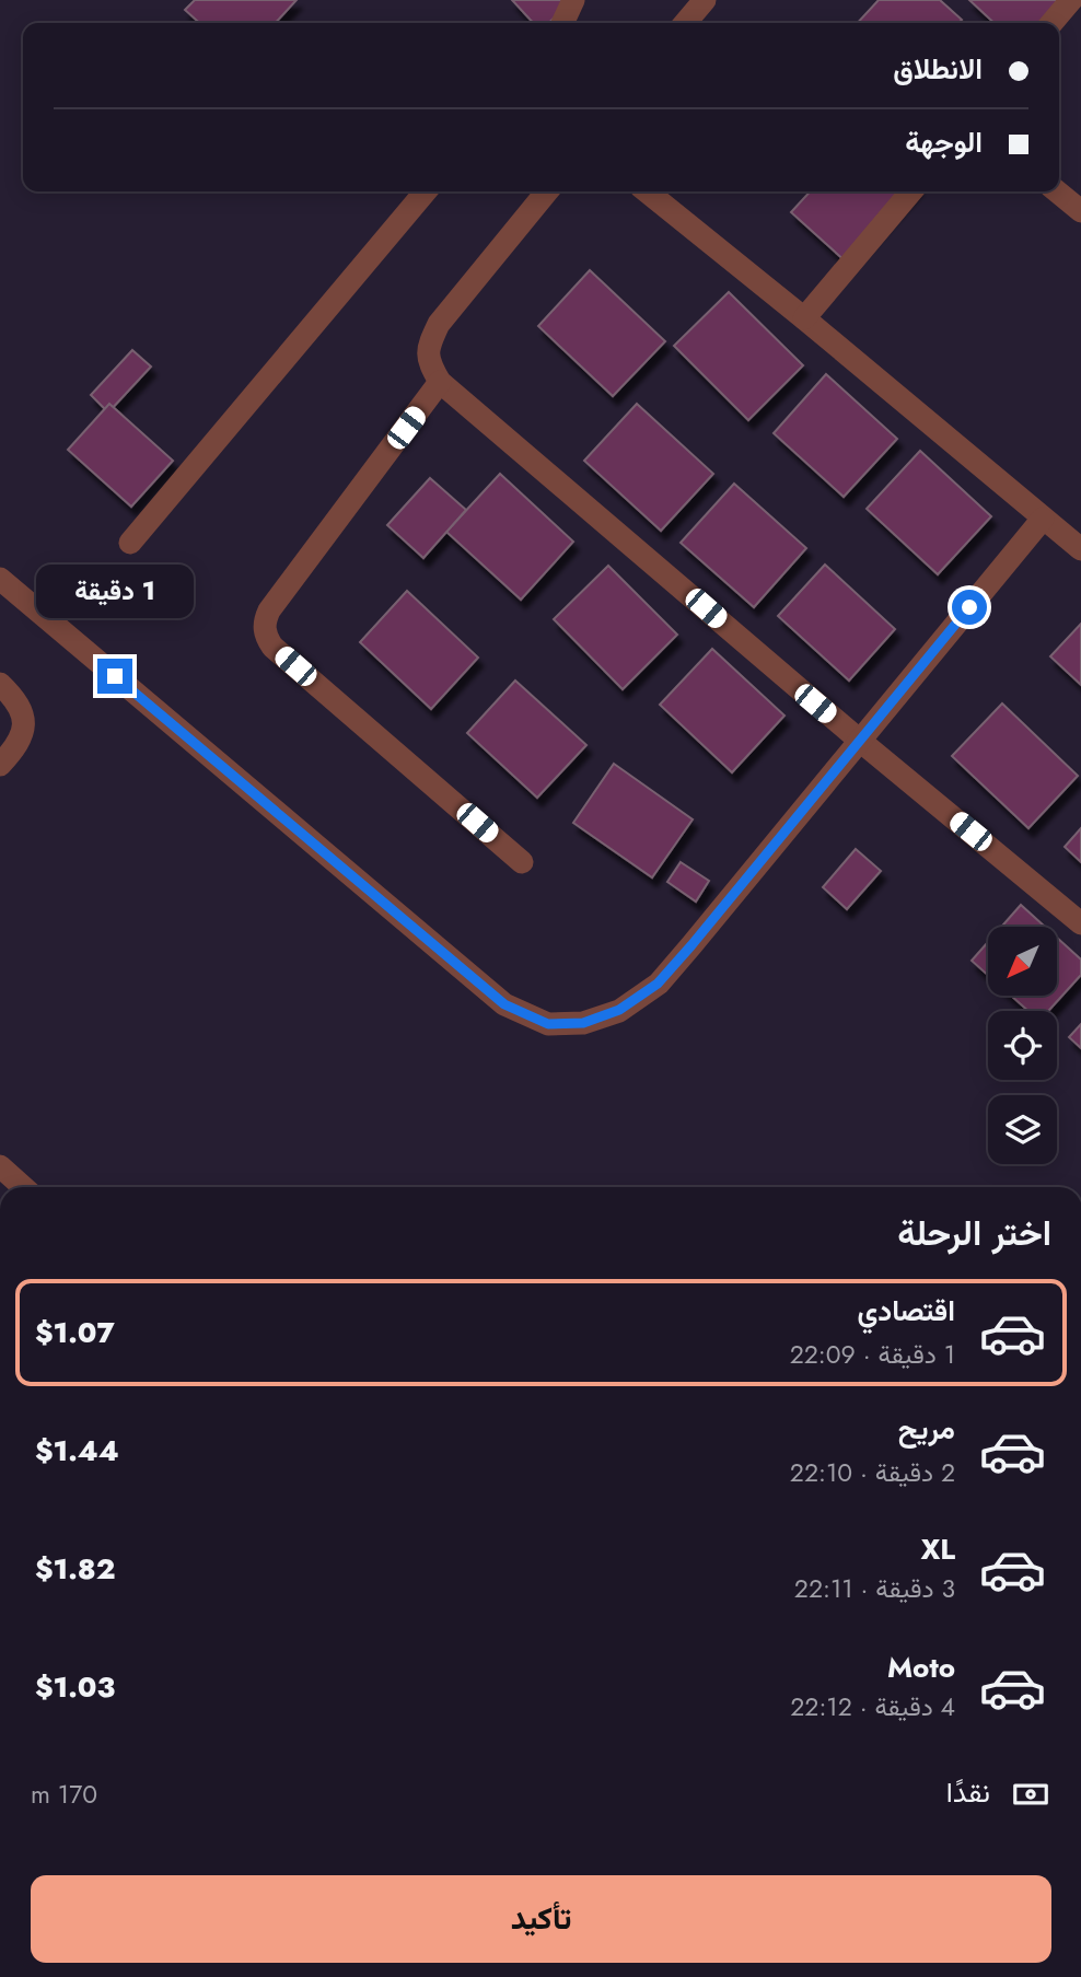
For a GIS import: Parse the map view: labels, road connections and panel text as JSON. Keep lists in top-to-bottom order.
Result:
{
  "north": "bottom left",
  "page": {
    "banner": ["الانطلاق", "الوجهة"],
    "bubble": "1 دقيقة",
    "heading": "اختر الرحلة",
    "list": [
      {
        "name": "اقتصادي",
        "note": "1 دقيقة · 22:09",
        "value": "$1.07"
      },
      {
        "name": "مريح",
        "note": "2 دقيقة · 22:10",
        "value": "$1.44"
      },
      {
        "name": "XL",
        "note": "3 دقيقة · 22:11",
        "value": "$1.82"
      },
      {
        "name": "Moto",
        "note": "4 دقيقة · 22:12",
        "value": "$1.03"
      }
    ],
    "pay": ["نقدًا", "170 m"],
    "buttons": "تأكيد"
  }
}
